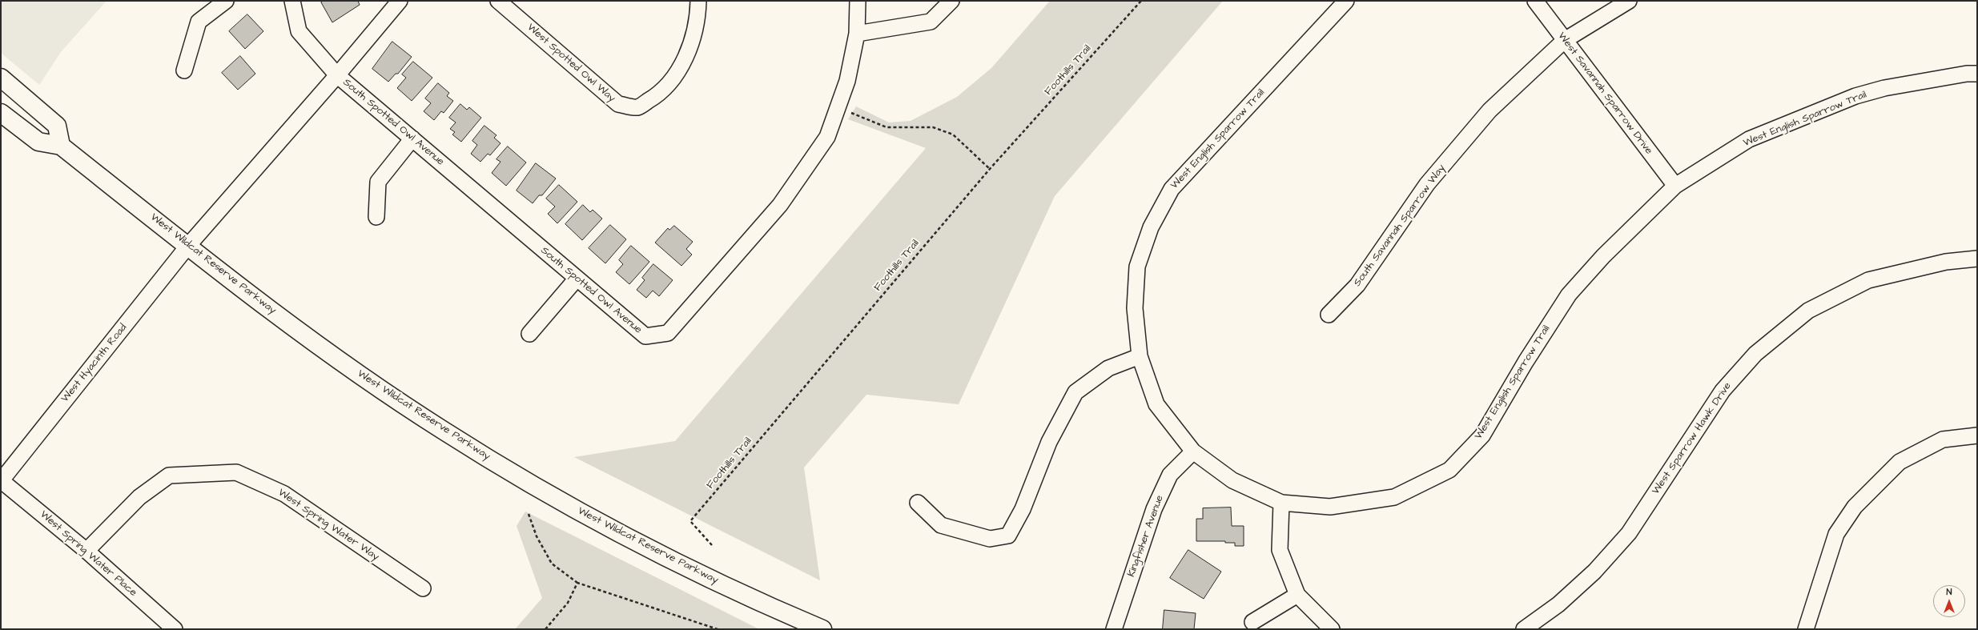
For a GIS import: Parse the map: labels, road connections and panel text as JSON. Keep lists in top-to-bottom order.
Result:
{
  "streets": {
    "main road": ["West Wildcat Reserve Parkway"],
    "street": [
      "West Spotted Owl Way",
      "West Savannah Sparrow Drive",
      "West English Sparrow Trail",
      "South Spotted Owl Avenue",
      "South Savannah Sparrow Way",
      "West Hyacinth Road",
      "West Sparrow Hawk Drive",
      "West Spring Water Way",
      "Kingfisher Avenue",
      "West Spring Water Place"
    ],
    "path": ["Foothills Trail"]
  },
  "crossings": [
    ["West Savannah Sparrow Drive", "West English Sparrow Trail"],
    ["West Savannah Sparrow Drive", "South Savannah Sparrow Way"],
    ["West English Sparrow Trail", "Kingfisher Avenue"],
    ["South Spotted Owl Avenue", "West Wildcat Reserve Parkway"],
    ["South Spotted Owl Avenue", "West Hyacinth Road"],
    ["West Wildcat Reserve Parkway", "West Hyacinth Road"],
    ["West Hyacinth Road", "West Spring Water Place"],
    ["West Spring Water Way", "West Spring Water Place"]
  ],
  "north": "top"
}
